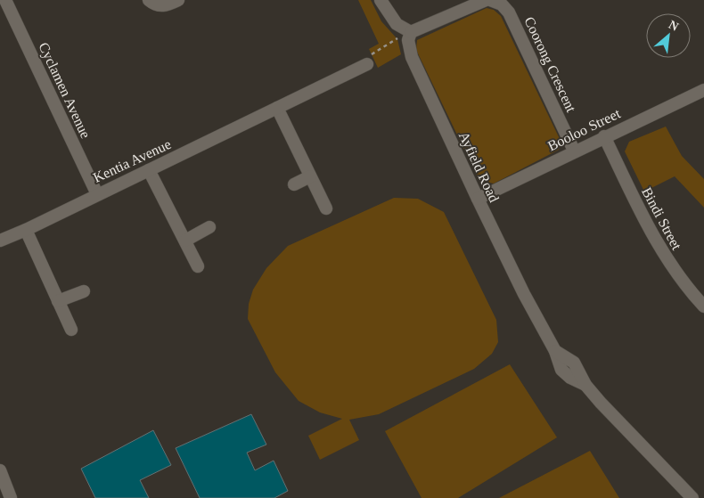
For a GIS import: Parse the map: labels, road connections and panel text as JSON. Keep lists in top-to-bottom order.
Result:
{
  "streets": {
    "street": [
      "Coorong Crescent",
      "Cyclamen Avenue",
      "Booloo Street",
      "Kentia Avenue",
      "Ayfield Road",
      "Bindi Street"
    ]
  },
  "crossings": [
    ["Coorong Crescent", "Booloo Street"],
    ["Cyclamen Avenue", "Kentia Avenue"],
    ["Booloo Street", "Ayfield Road"],
    ["Booloo Street", "Bindi Street"]
  ],
  "north": "top right"
}
